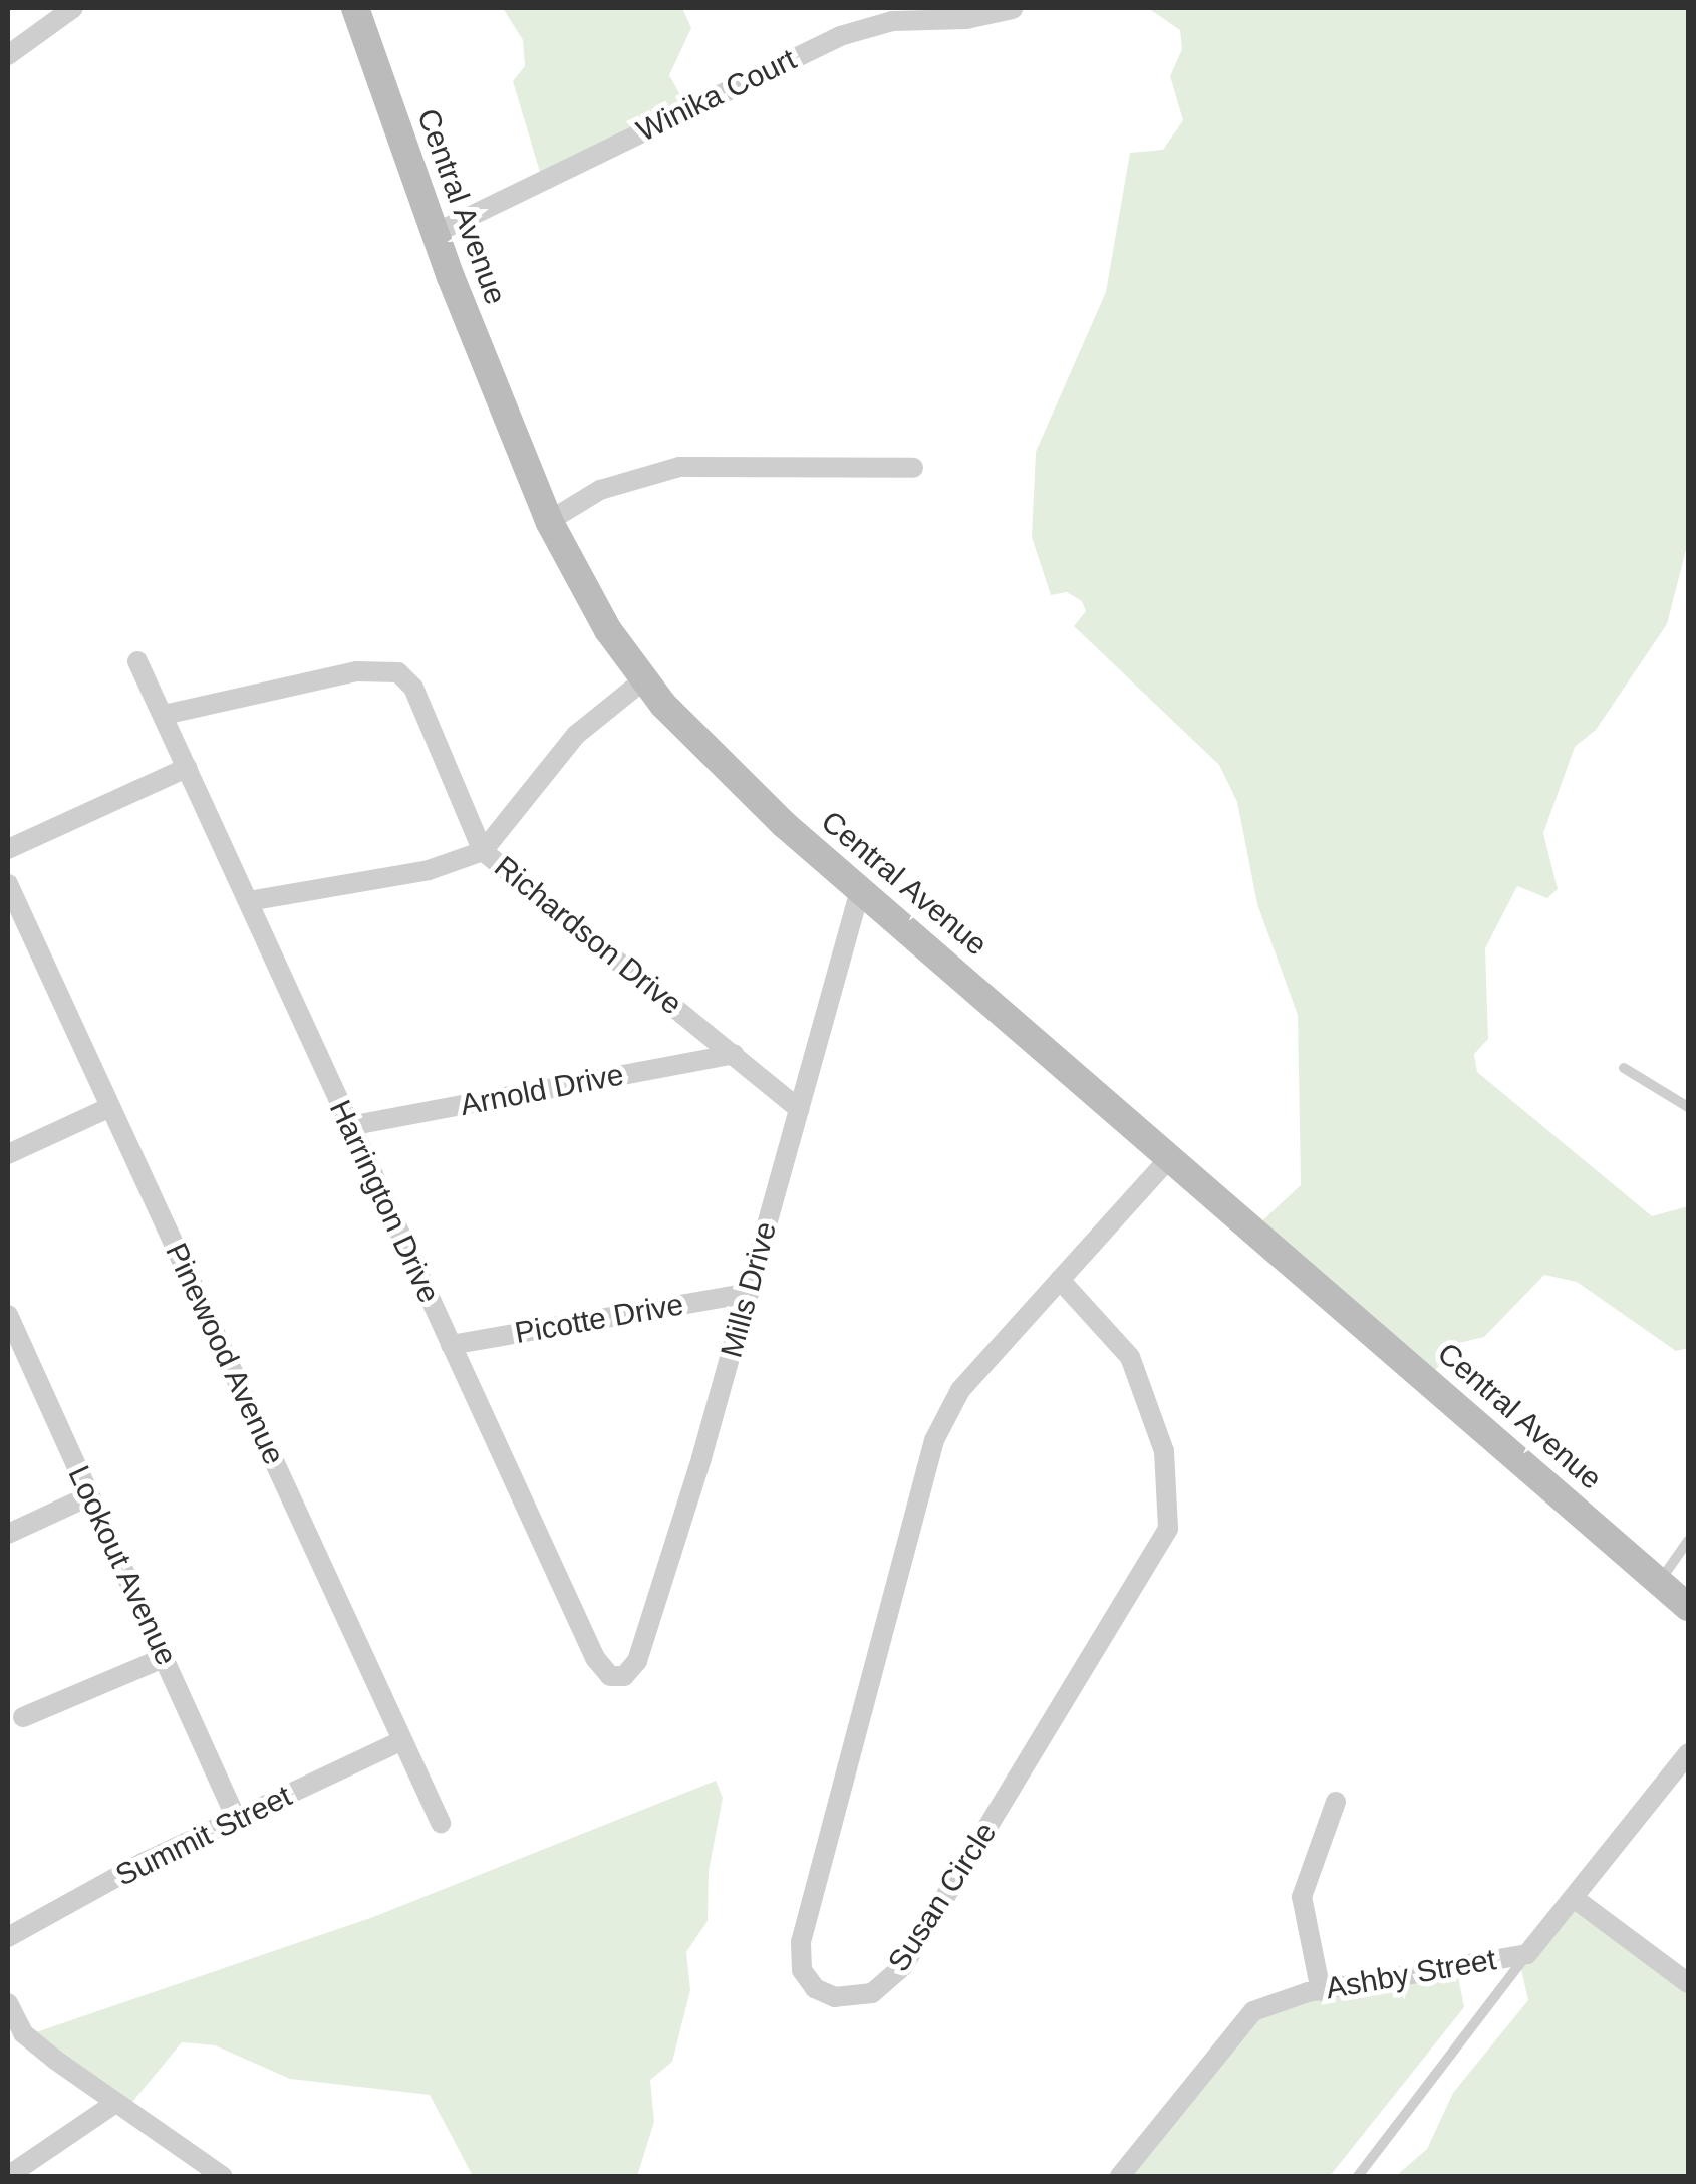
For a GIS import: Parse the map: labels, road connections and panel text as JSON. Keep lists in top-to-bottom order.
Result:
{
  "streets": {
    "main road": ["Central Avenue"],
    "street": [
      "Winika Court",
      "Richardson Drive",
      "Arnold Drive",
      "Harrington Drive",
      "Mills Drive",
      "Picotte Drive",
      "Pinewood Avenue",
      "Lookout Avenue",
      "Summit Street",
      "Susan Circle",
      "Ashby Street"
    ]
  },
  "crossings": [
    ["Winika Court", "Central Avenue"],
    ["Central Avenue", "Mills Drive"],
    ["Central Avenue", "Susan Circle"],
    ["Richardson Drive", "Arnold Drive"],
    ["Richardson Drive", "Harrington Drive"],
    ["Richardson Drive", "Mills Drive"],
    ["Arnold Drive", "Harrington Drive"],
    ["Harrington Drive", "Mills Drive"],
    ["Harrington Drive", "Picotte Drive"],
    ["Mills Drive", "Picotte Drive"],
    ["Pinewood Avenue", "Summit Street"],
    ["Lookout Avenue", "Summit Street"]
  ]
}
